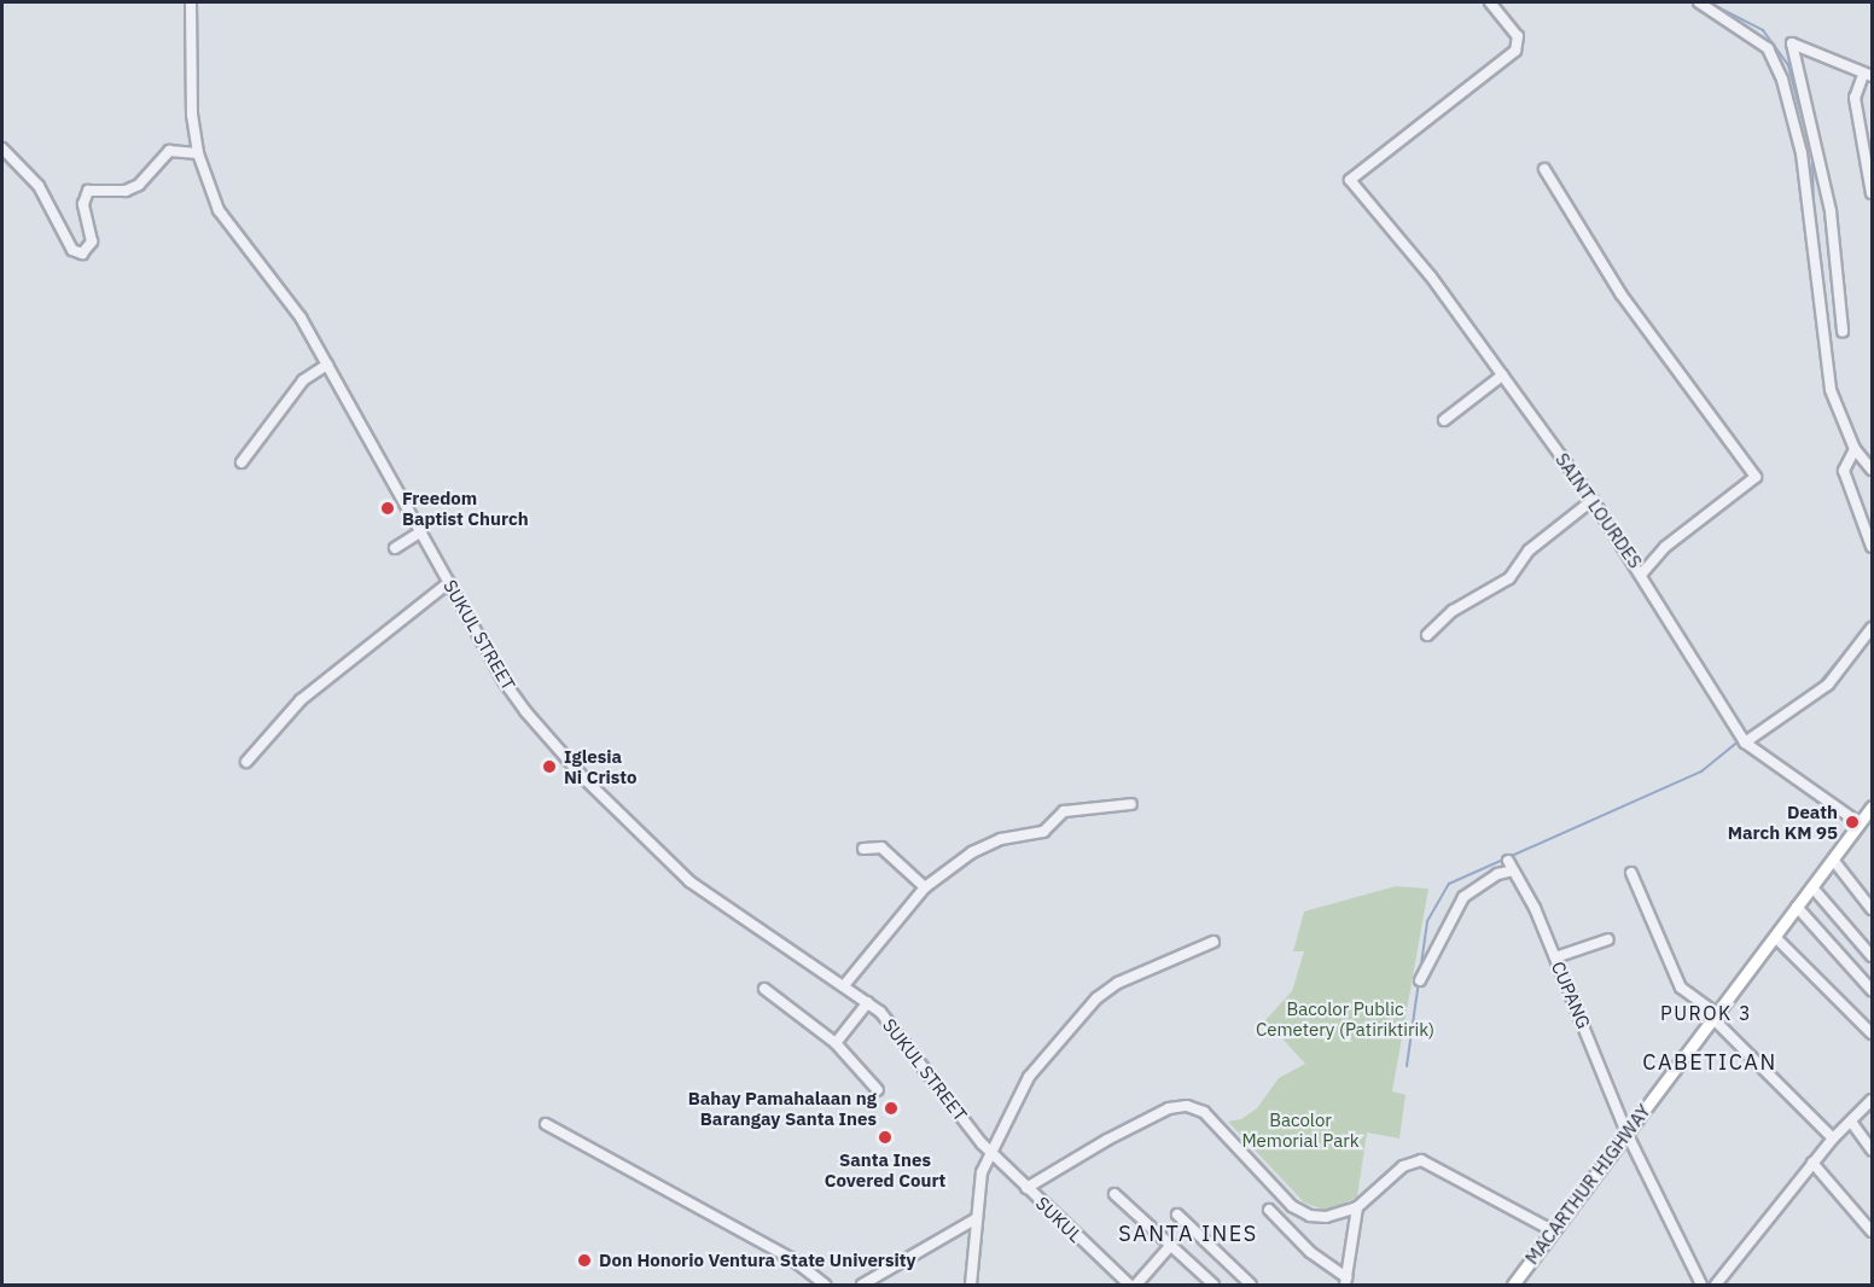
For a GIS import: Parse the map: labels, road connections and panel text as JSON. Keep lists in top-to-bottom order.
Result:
{
  "streets": {
    "main road": ["MACARTHUR HIGHWAY"],
    "street": [
      "SAINT LOURDES",
      "SUKUL STREET",
      "CUPANG",
      "SUKUL"
    ]
  },
  "crossings": [
    ["SAINT LOURDES", "MACARTHUR HIGHWAY"],
    ["SUKUL STREET", "SUKUL"],
    ["CUPANG", "MACARTHUR HIGHWAY"]
  ],
  "districts": ["PUROK 3", "CABETICAN", "SANTA INES"],
  "parks": ["Bacolor Public Cemetery (Patiriktirik)", "Bacolor Memorial Park"],
  "places": [
    "Freedom Baptist Church",
    "Iglesia Ni Cristo",
    "Death March KM 95",
    "Bahay Pamahalaan ng Barangay Santa Ines",
    "Santa Ines Covered Court",
    "Don Honorio Ventura State University"
  ]
}
